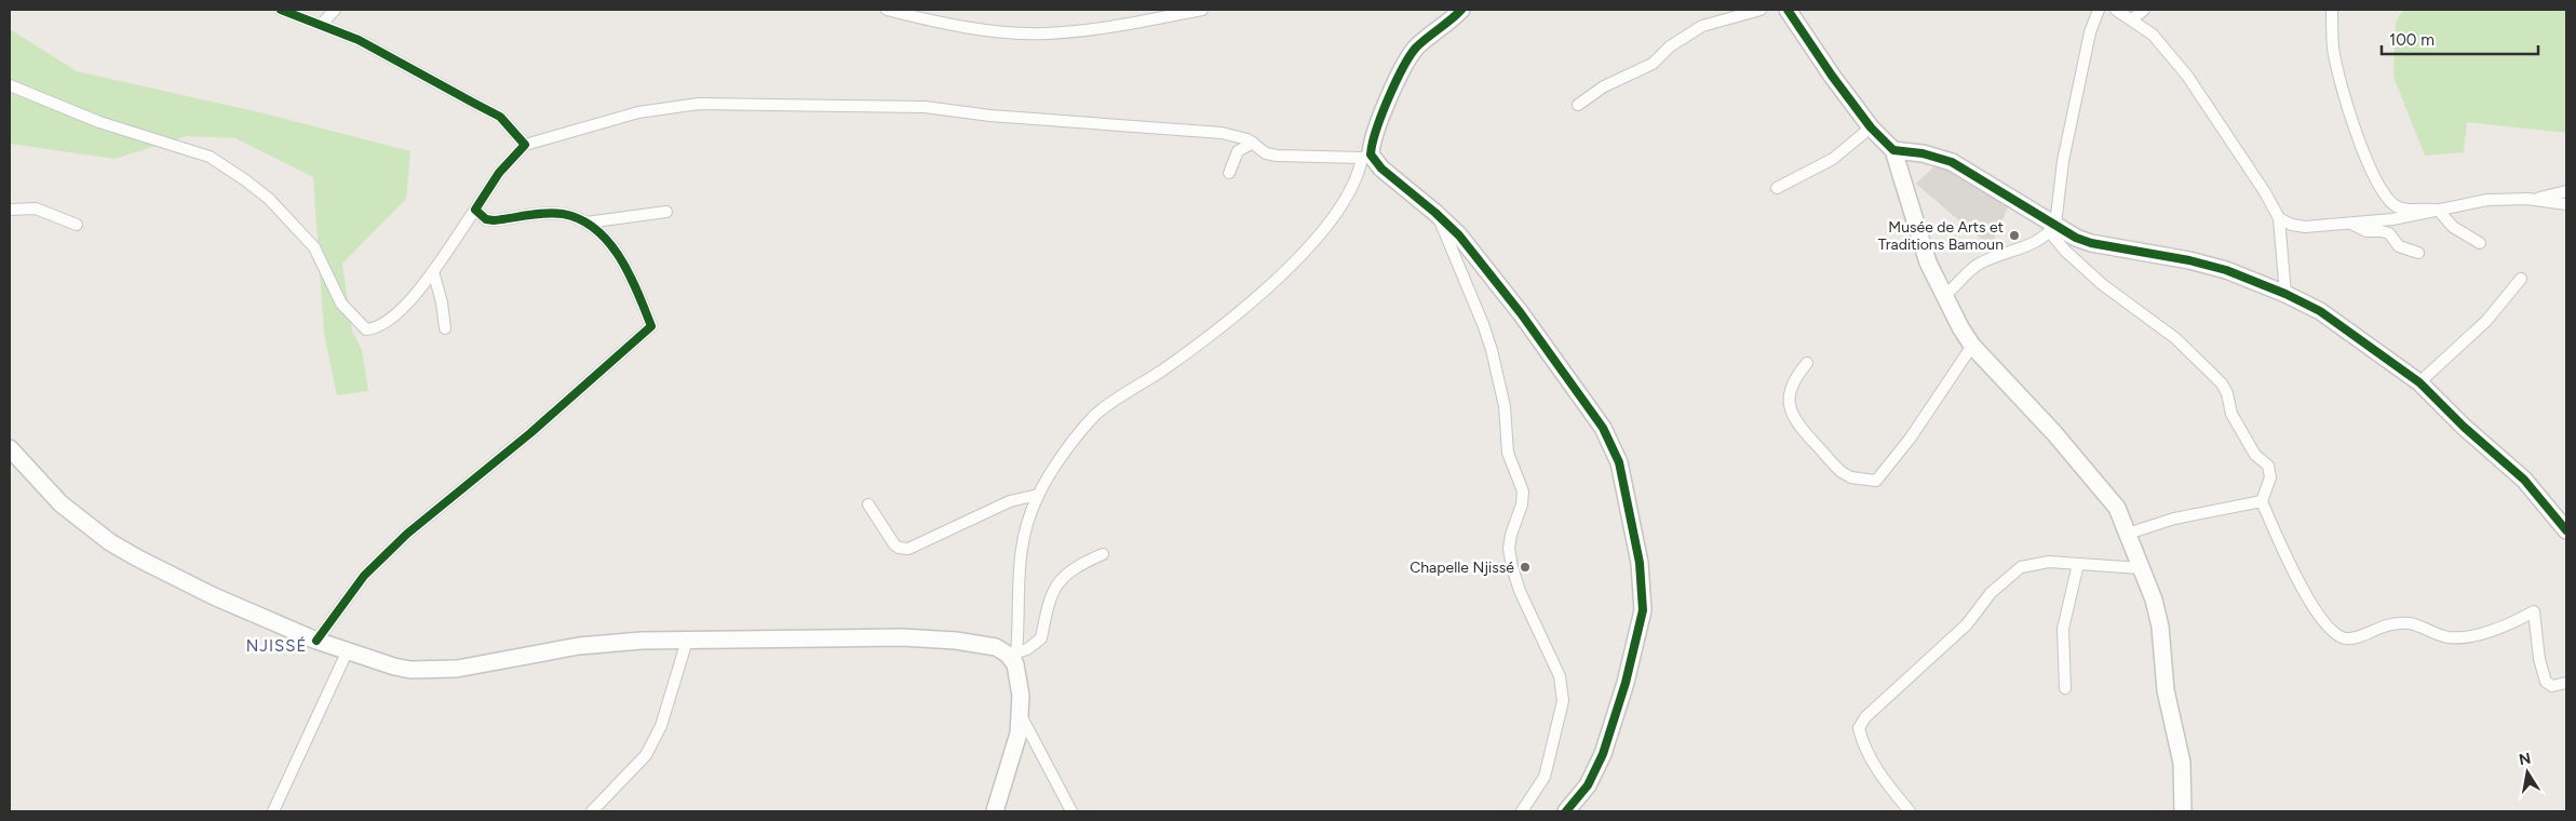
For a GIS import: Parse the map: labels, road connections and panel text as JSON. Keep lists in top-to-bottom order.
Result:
{
  "districts": ["NJISSÉ"],
  "places": ["Musée de Arts et Traditions Bamoun", "Chapelle Njissé"],
  "scale_bar": "100 m",
  "north": "top"
}
